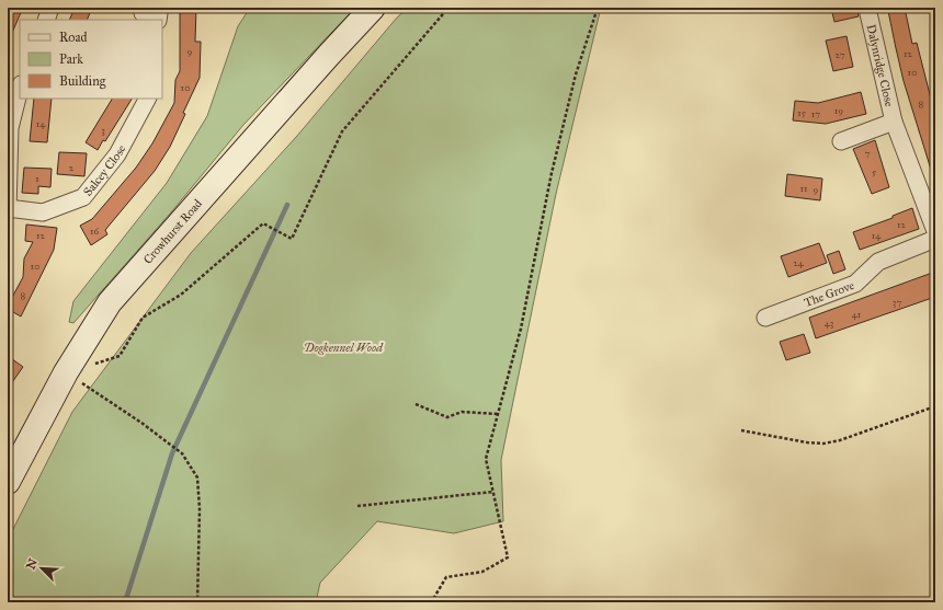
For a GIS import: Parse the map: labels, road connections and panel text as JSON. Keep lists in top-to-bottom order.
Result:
{
  "streets": {
    "main road": ["Crowhurst Road"],
    "street": ["Dalynridge Close", "Salcey Close", "The Grove"]
  },
  "parks": ["Dogkennel Wood"],
  "house_numbers": [
    "9",
    "12",
    "27",
    "10",
    "10",
    "8",
    "19",
    "15",
    "17",
    "14",
    "3",
    "7",
    "2",
    "5",
    "1",
    "11",
    "9",
    "12",
    "16",
    "12",
    "14",
    "24",
    "10",
    "8",
    "37",
    "41",
    "43"
  ],
  "legend": ["Road", "Park", "Building"],
  "north": "top left"
}
